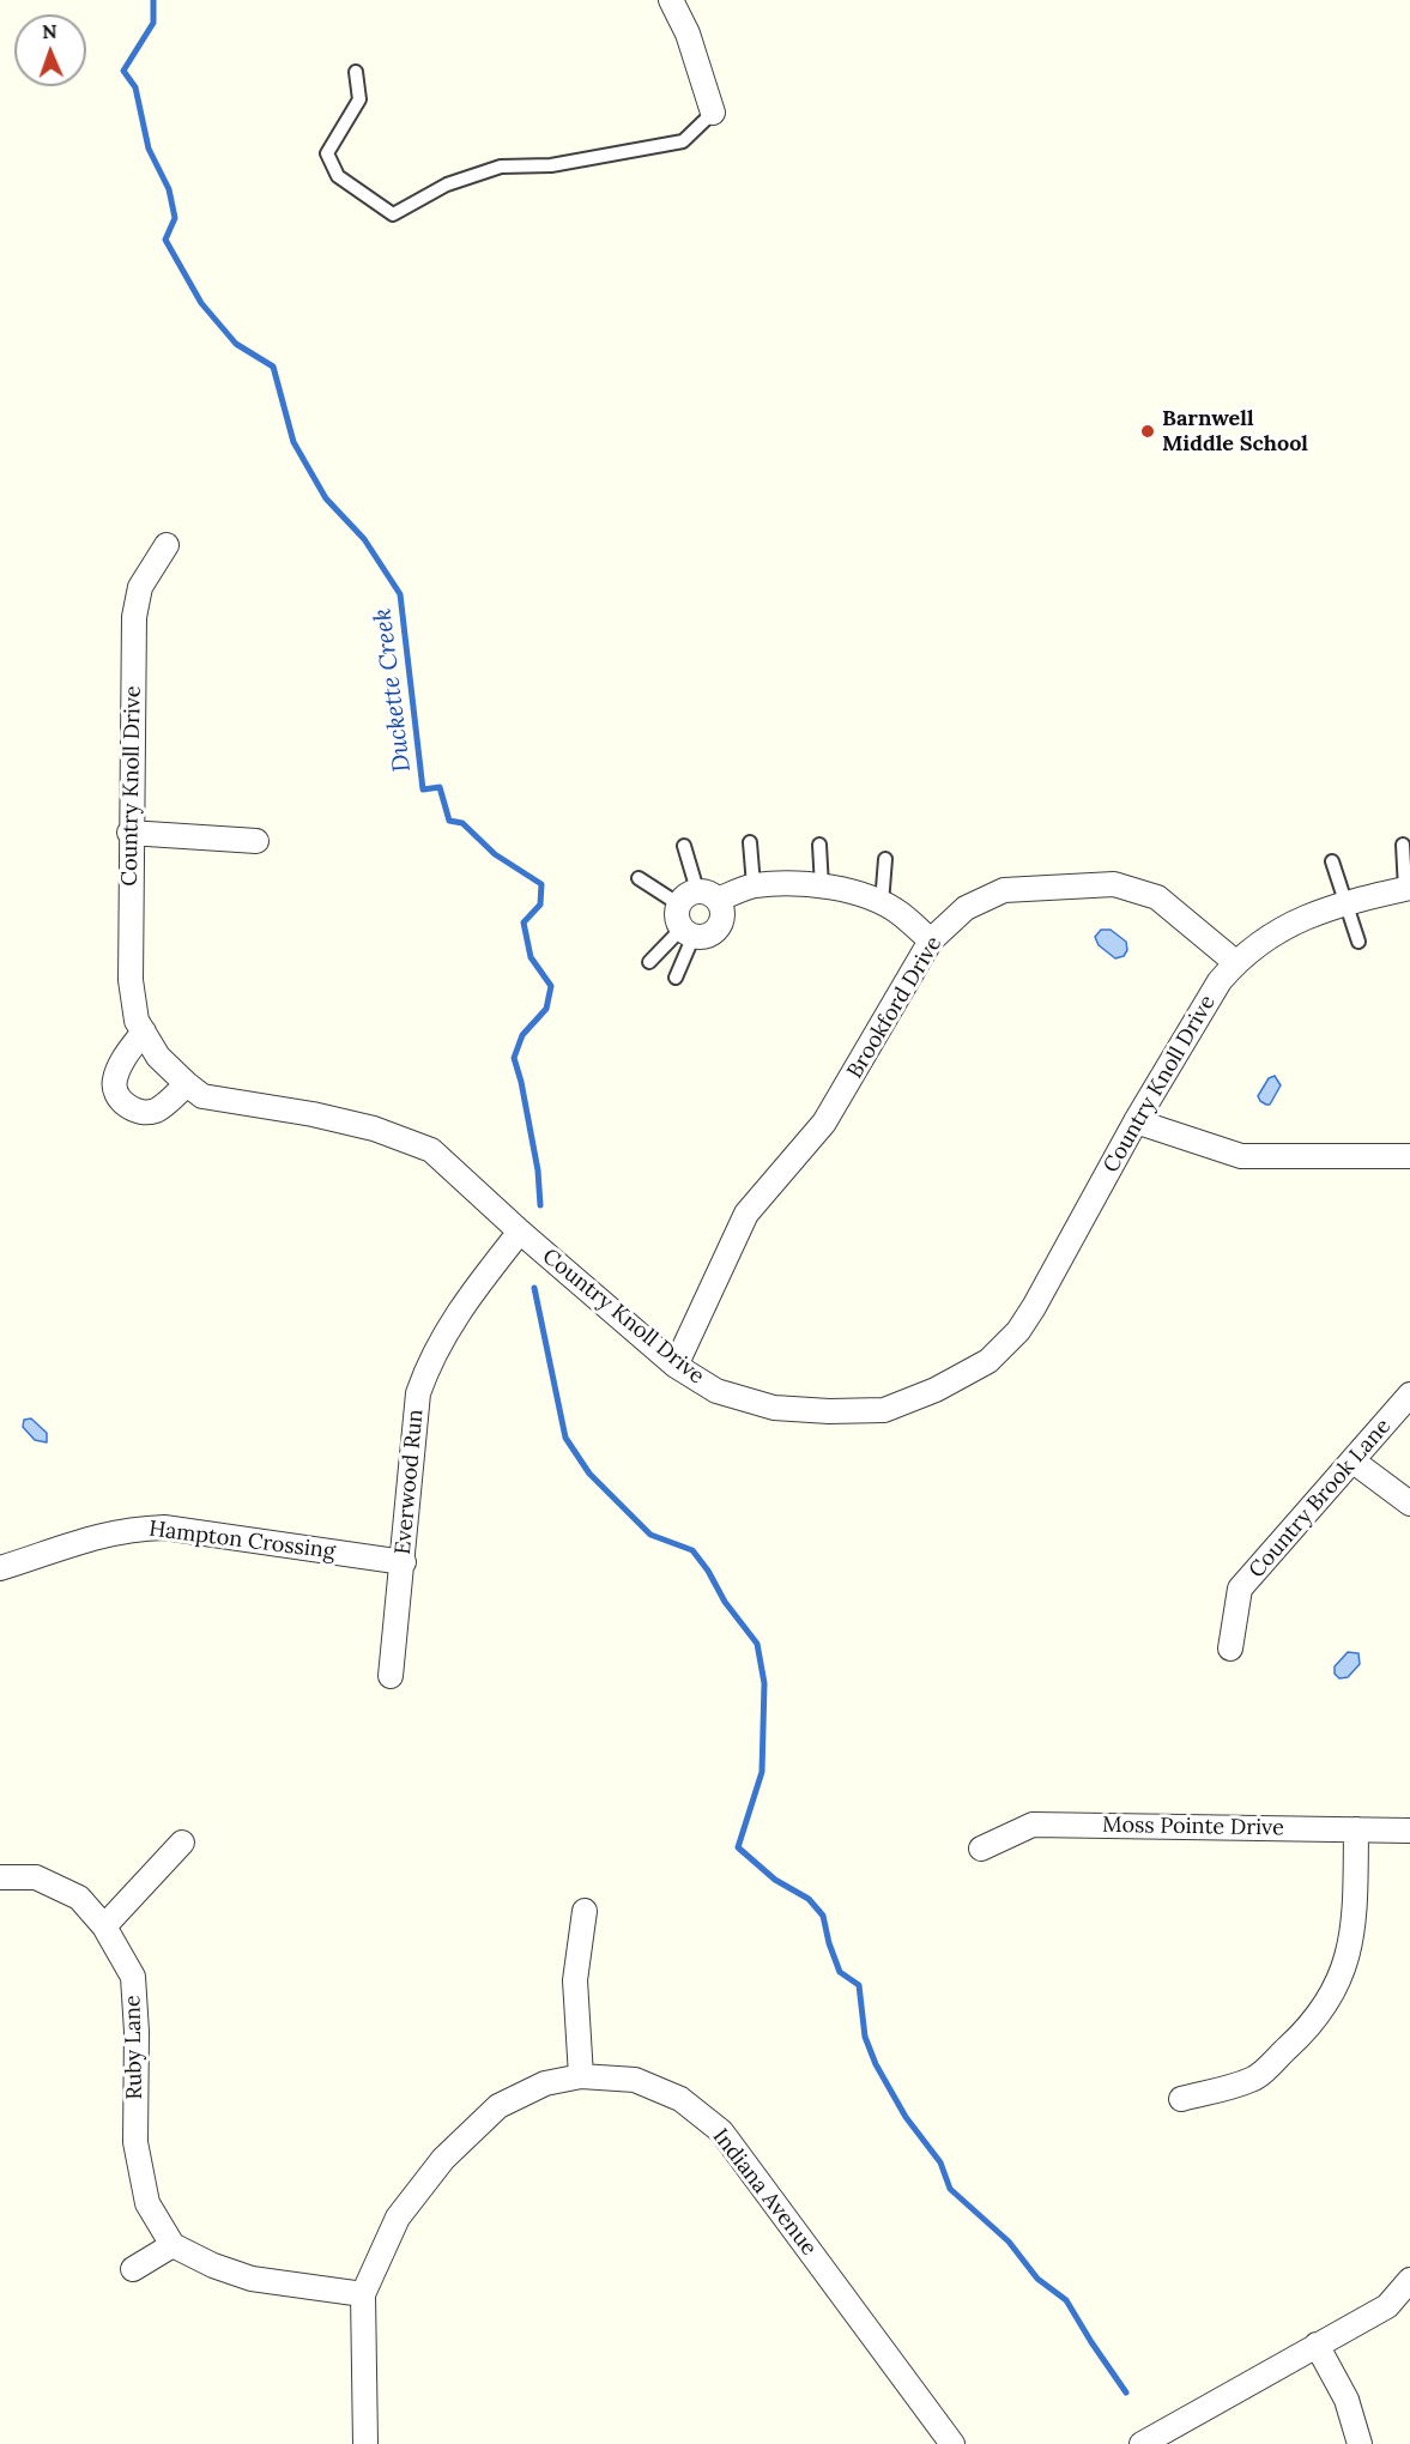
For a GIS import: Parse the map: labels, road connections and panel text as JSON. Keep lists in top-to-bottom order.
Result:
{
  "streets": {
    "street": [
      "Country Knoll Drive",
      "Brookford Drive",
      "Everwood Run",
      "Country Brook Lane",
      "Hampton Crossing",
      "Moss Pointe Drive",
      "Ruby Lane",
      "Indiana Avenue"
    ]
  },
  "crossings": [
    ["Country Knoll Drive", "Brookford Drive"],
    ["Country Knoll Drive", "Everwood Run"],
    ["Everwood Run", "Hampton Crossing"]
  ],
  "water": ["Duckette Creek"],
  "places": ["Barnwell Middle School"],
  "north": "top"
}
